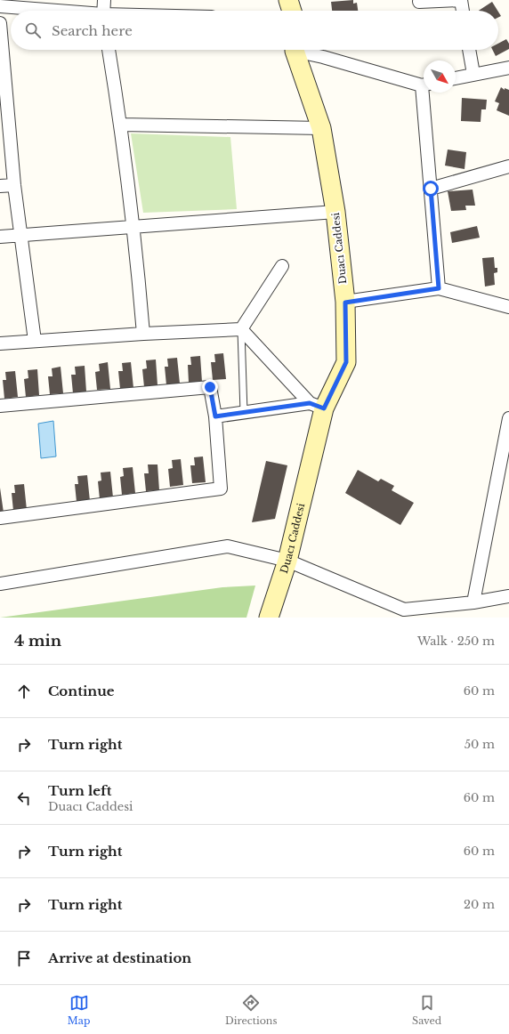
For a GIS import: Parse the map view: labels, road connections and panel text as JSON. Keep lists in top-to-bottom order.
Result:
{
  "streets": {
    "street": ["Duacı Caddesi"]
  },
  "north": "bottom right",
  "page": {
    "search": "Search here",
    "heading": ["4 min", "Walk · 250 m"],
    "list": [
      ["Continue", "60 m"],
      ["Turn right", "50 m"],
      ["Turn left", "Duacı Caddesi", "60 m"],
      ["Turn right", "60 m"],
      ["Turn right", "20 m"],
      "Arrive at destination"
    ],
    "nav": ["Map", "Directions", "Saved"]
  }
}
